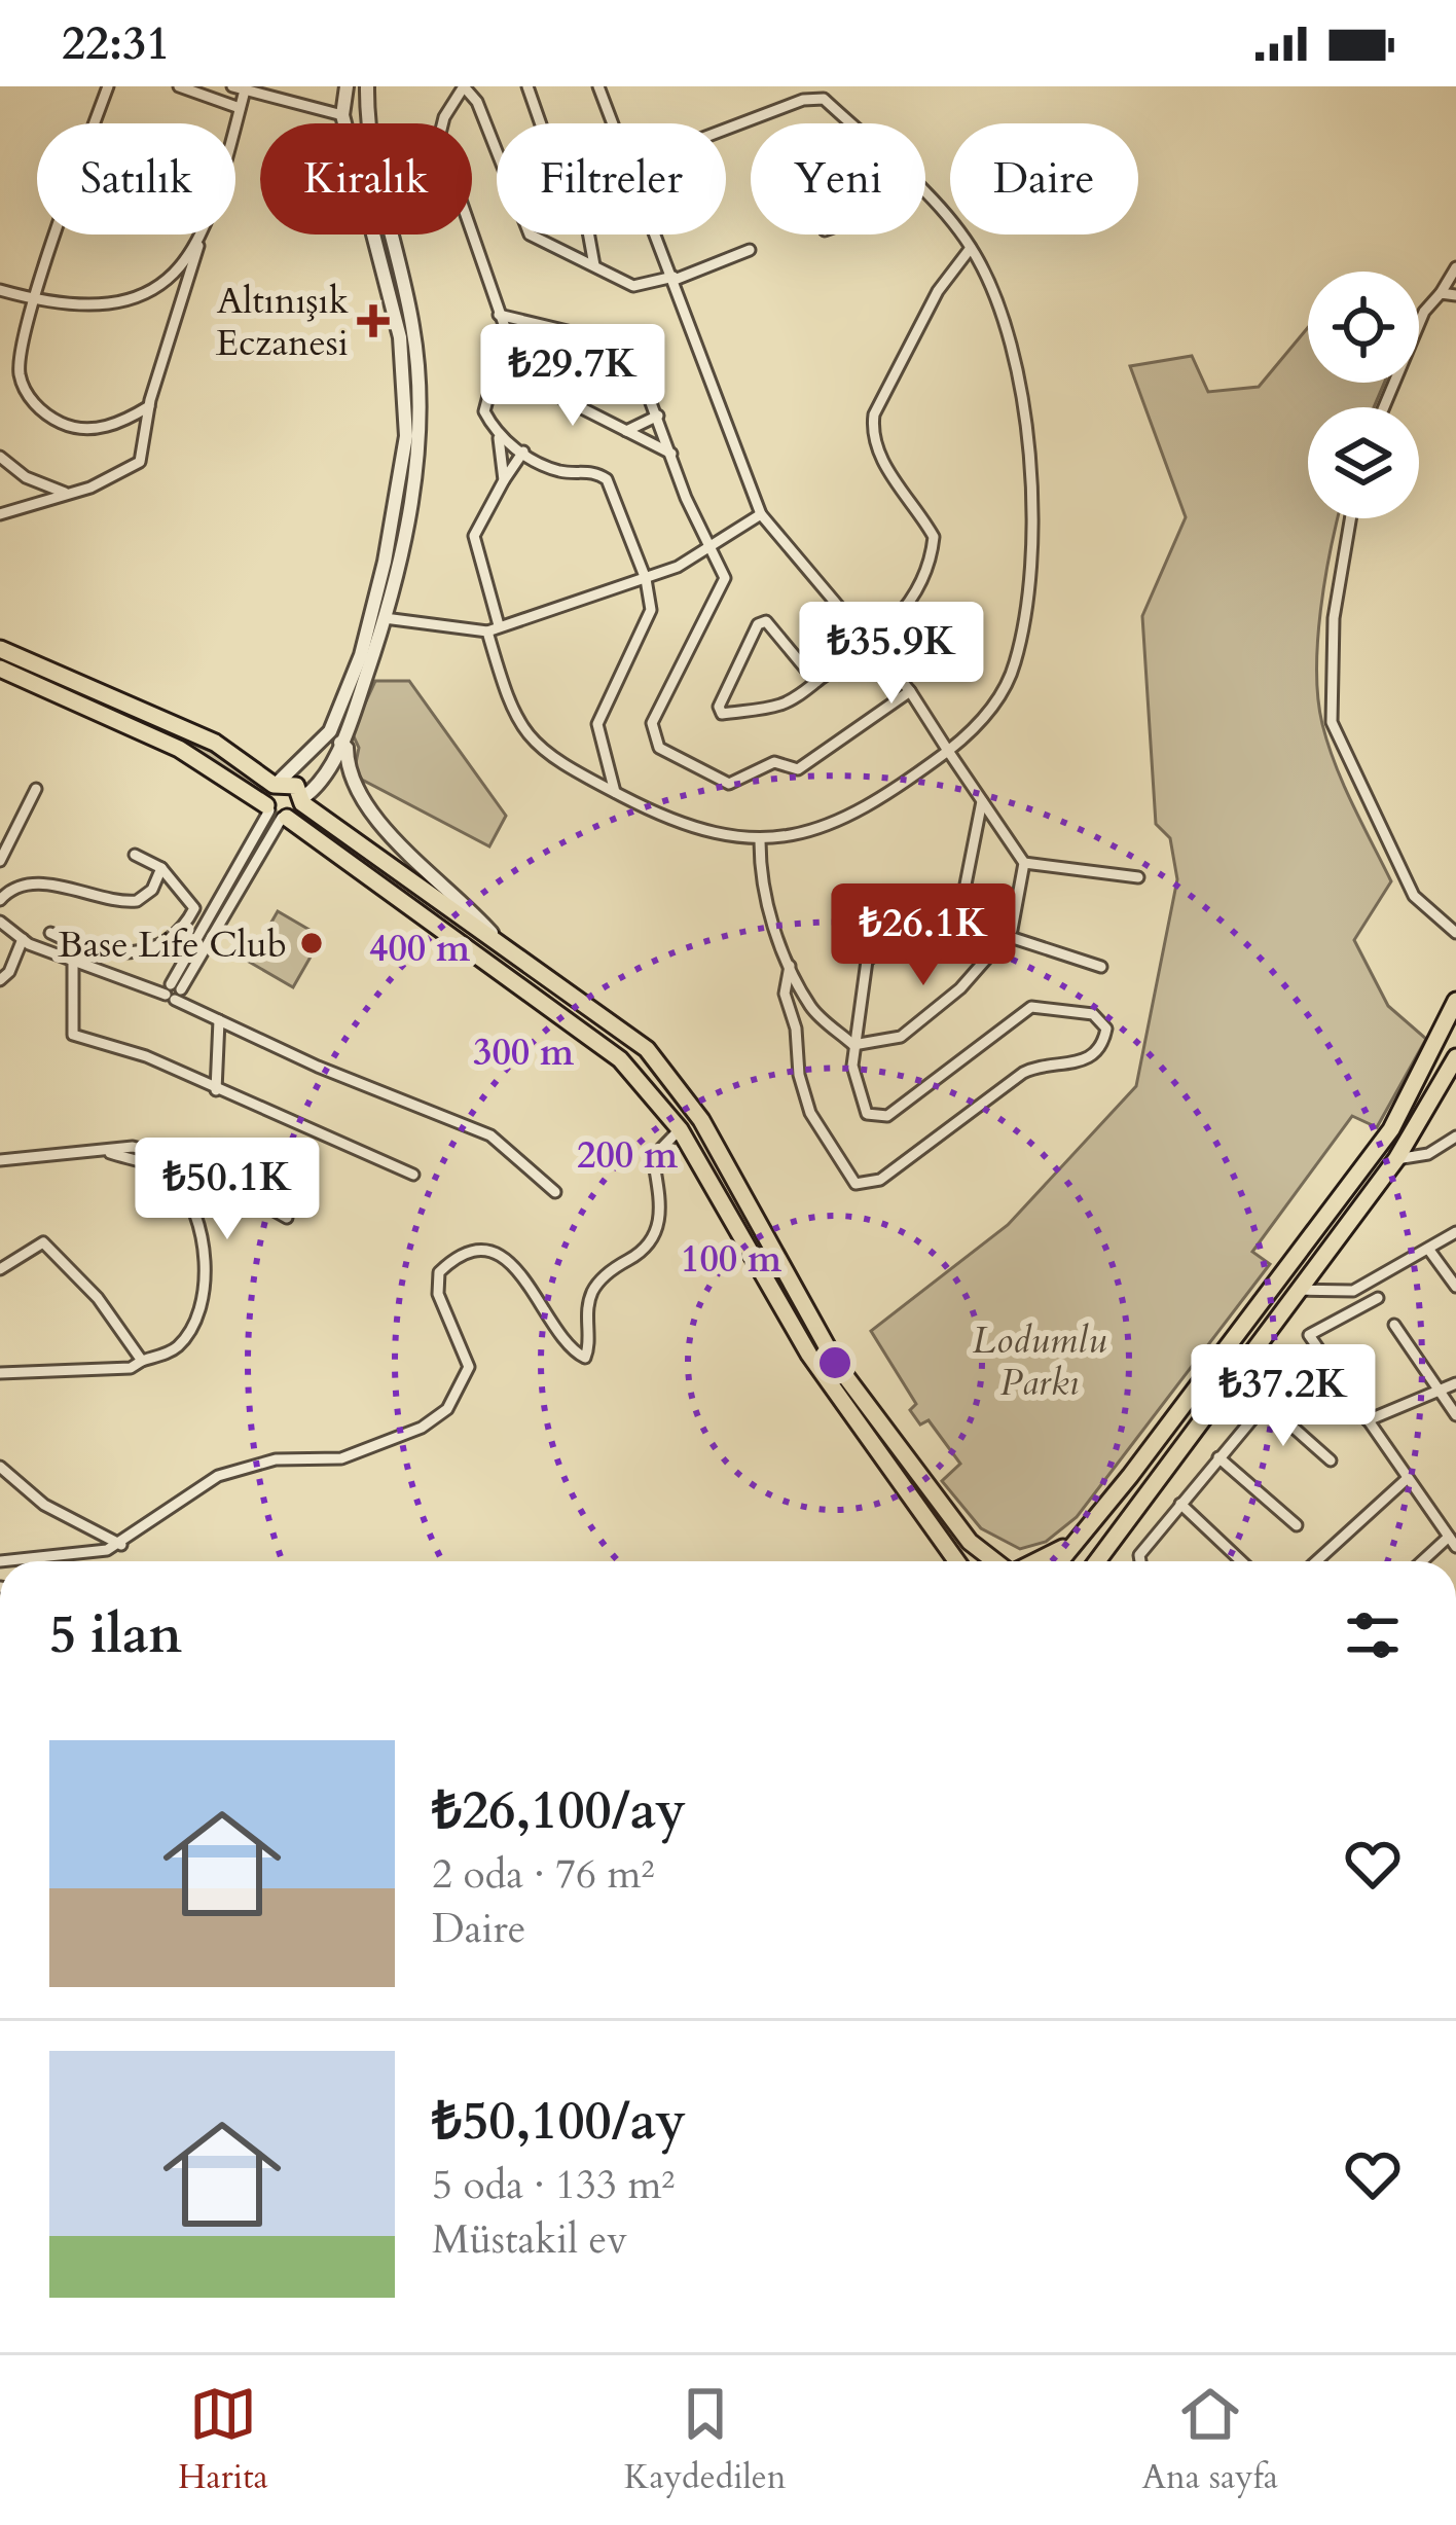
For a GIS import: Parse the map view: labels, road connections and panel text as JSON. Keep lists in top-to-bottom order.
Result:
{
  "parks": ["Lodumlu Parkı"],
  "places": {
    "health": ["Altınışık Eczanesi"],
    "other": ["Base Life Club"]
  },
  "page": {
    "status": "22:31",
    "chip": [
      "Satılık",
      "Kiralık",
      "Filtreler",
      "Yeni",
      "Daire"
    ],
    "price": [
      "₺29.7K",
      "₺35.9K",
      "₺26.1K",
      "₺50.1K",
      "₺37.2K"
    ],
    "heading": "5 ilan",
    "list": [
      {
        "name": "₺26,100/ay",
        "note": "2 oda · 76 m² · Daire"
      },
      {
        "name": "₺50,100/ay",
        "note": "5 oda · 133 m² · Müstakil ev"
      }
    ],
    "tabs": ["Harita", "Kaydedilen", "Ana sayfa"]
  },
  "rings": [
    "400 m",
    "300 m",
    "200 m",
    "100 m"
  ]
}
